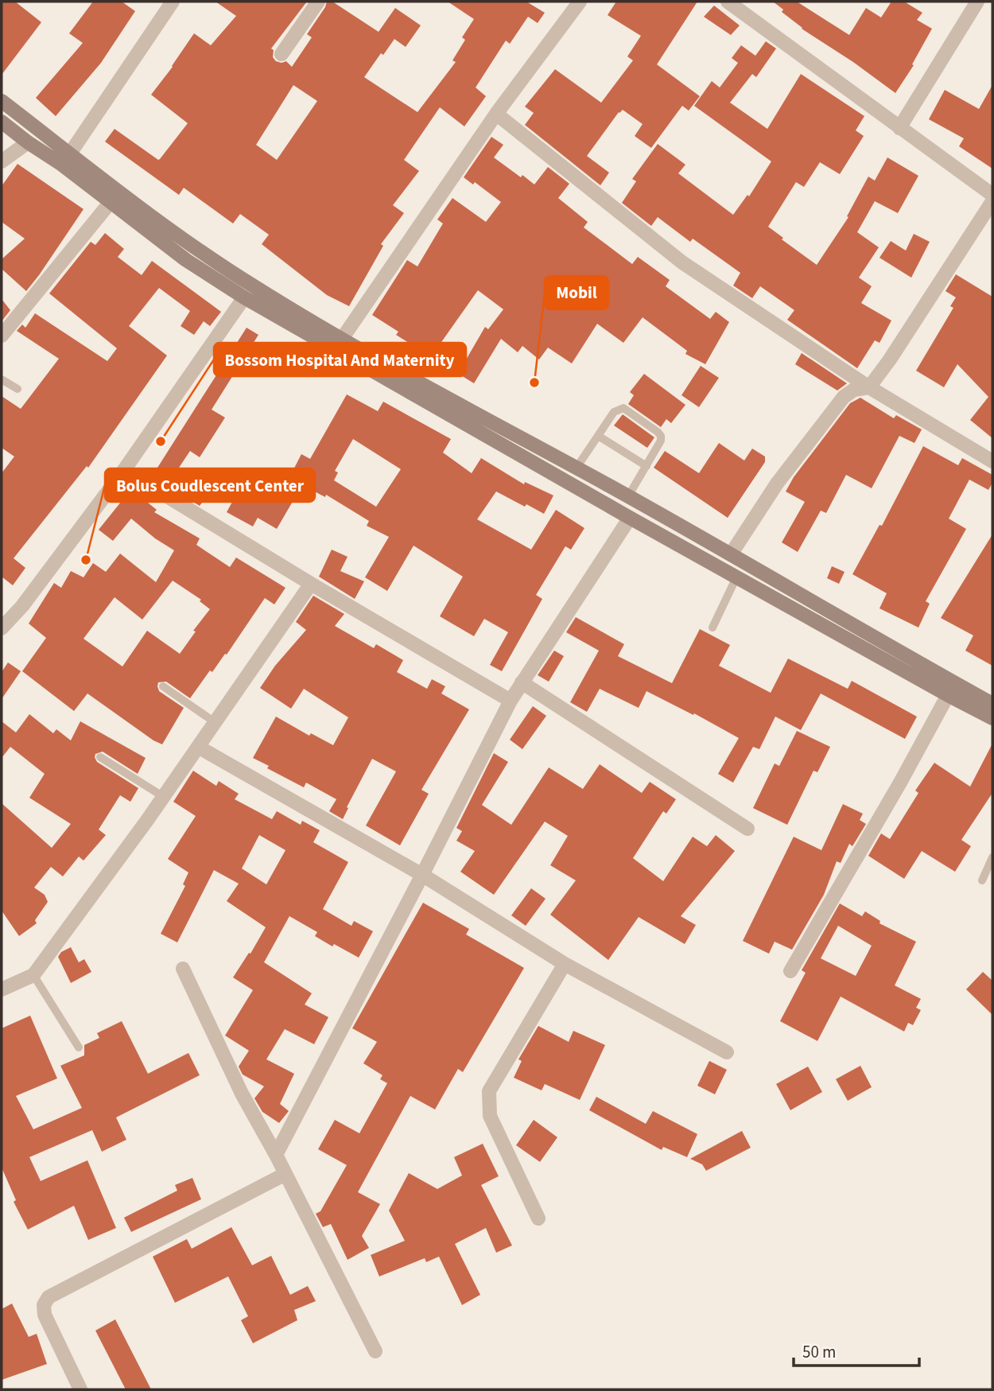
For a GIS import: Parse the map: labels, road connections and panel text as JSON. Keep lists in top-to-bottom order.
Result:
{
  "places": ["Mobil", "Bossom Hospital And Maternity", "Bolus Coudlescent Center"],
  "scale_bar": "50 m"
}
